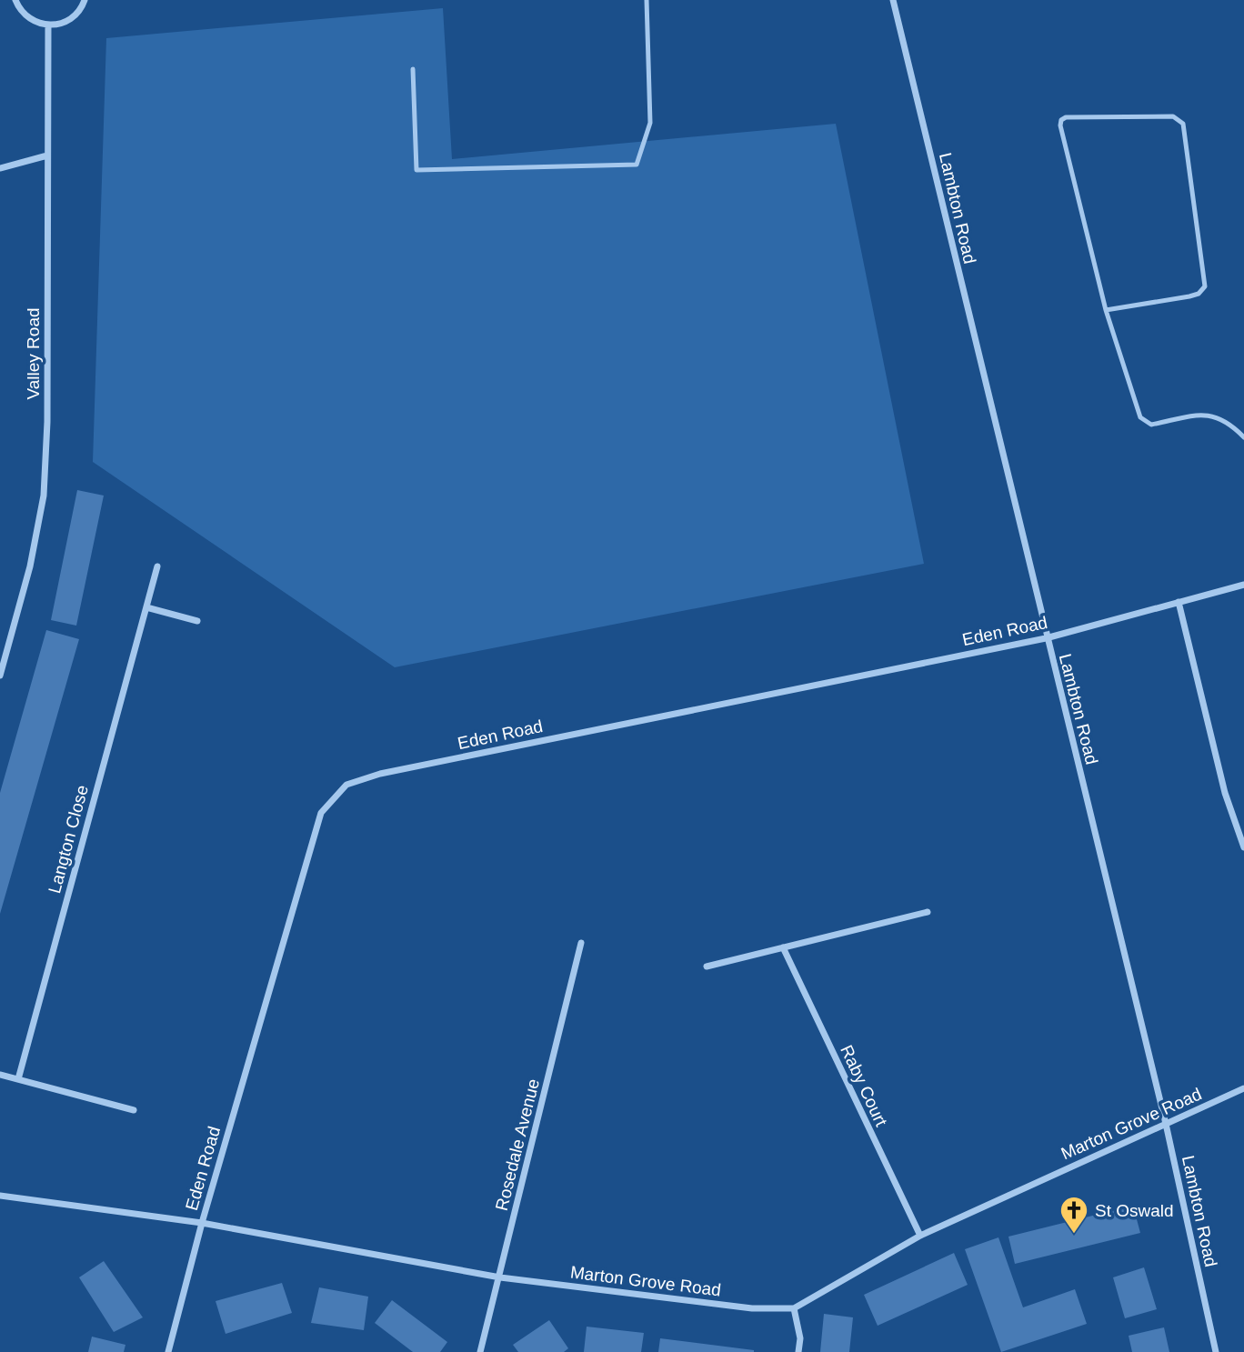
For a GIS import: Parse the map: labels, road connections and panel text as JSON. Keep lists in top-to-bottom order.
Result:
{
  "streets": {
    "street": [
      "Lambton Road",
      "Valley Road",
      "Eden Road",
      "Langton Close",
      "Raby Court",
      "Marton Grove Road",
      "Rosedale Avenue"
    ]
  },
  "crossings": [
    ["Lambton Road", "Eden Road"],
    ["Lambton Road", "Marton Grove Road"],
    ["Eden Road", "Marton Grove Road"],
    ["Raby Court", "Marton Grove Road"],
    ["Marton Grove Road", "Rosedale Avenue"]
  ],
  "places": {
    "church": ["St Oswald"]
  }
}
